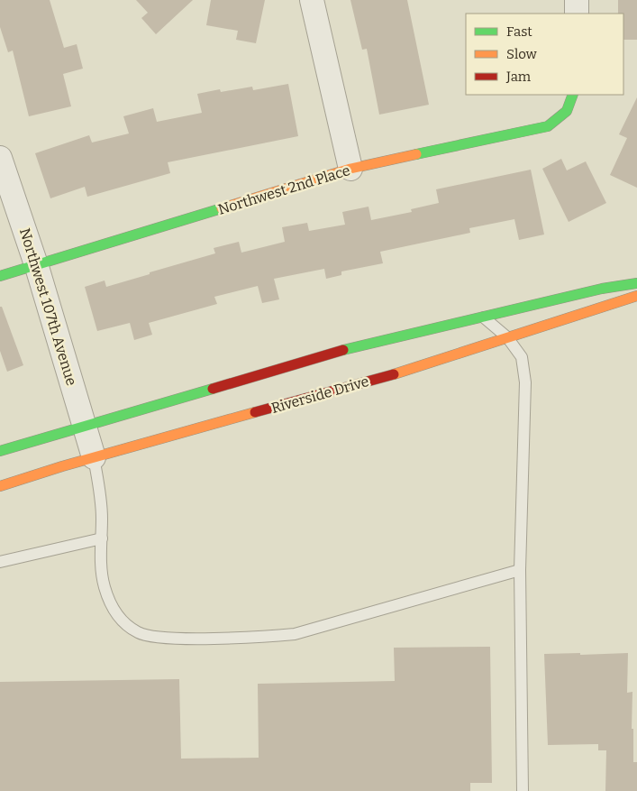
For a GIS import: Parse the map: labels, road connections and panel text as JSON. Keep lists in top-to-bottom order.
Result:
{
  "streets": {
    "street": ["Northwest 2nd Place", "Northwest 107th Avenue", "Riverside Drive"]
  },
  "crossings": [
    ["Northwest 2nd Place", "Northwest 107th Avenue"],
    ["Northwest 107th Avenue", "Riverside Drive"]
  ],
  "legend": ["Fast", "Slow", "Jam"]
}
